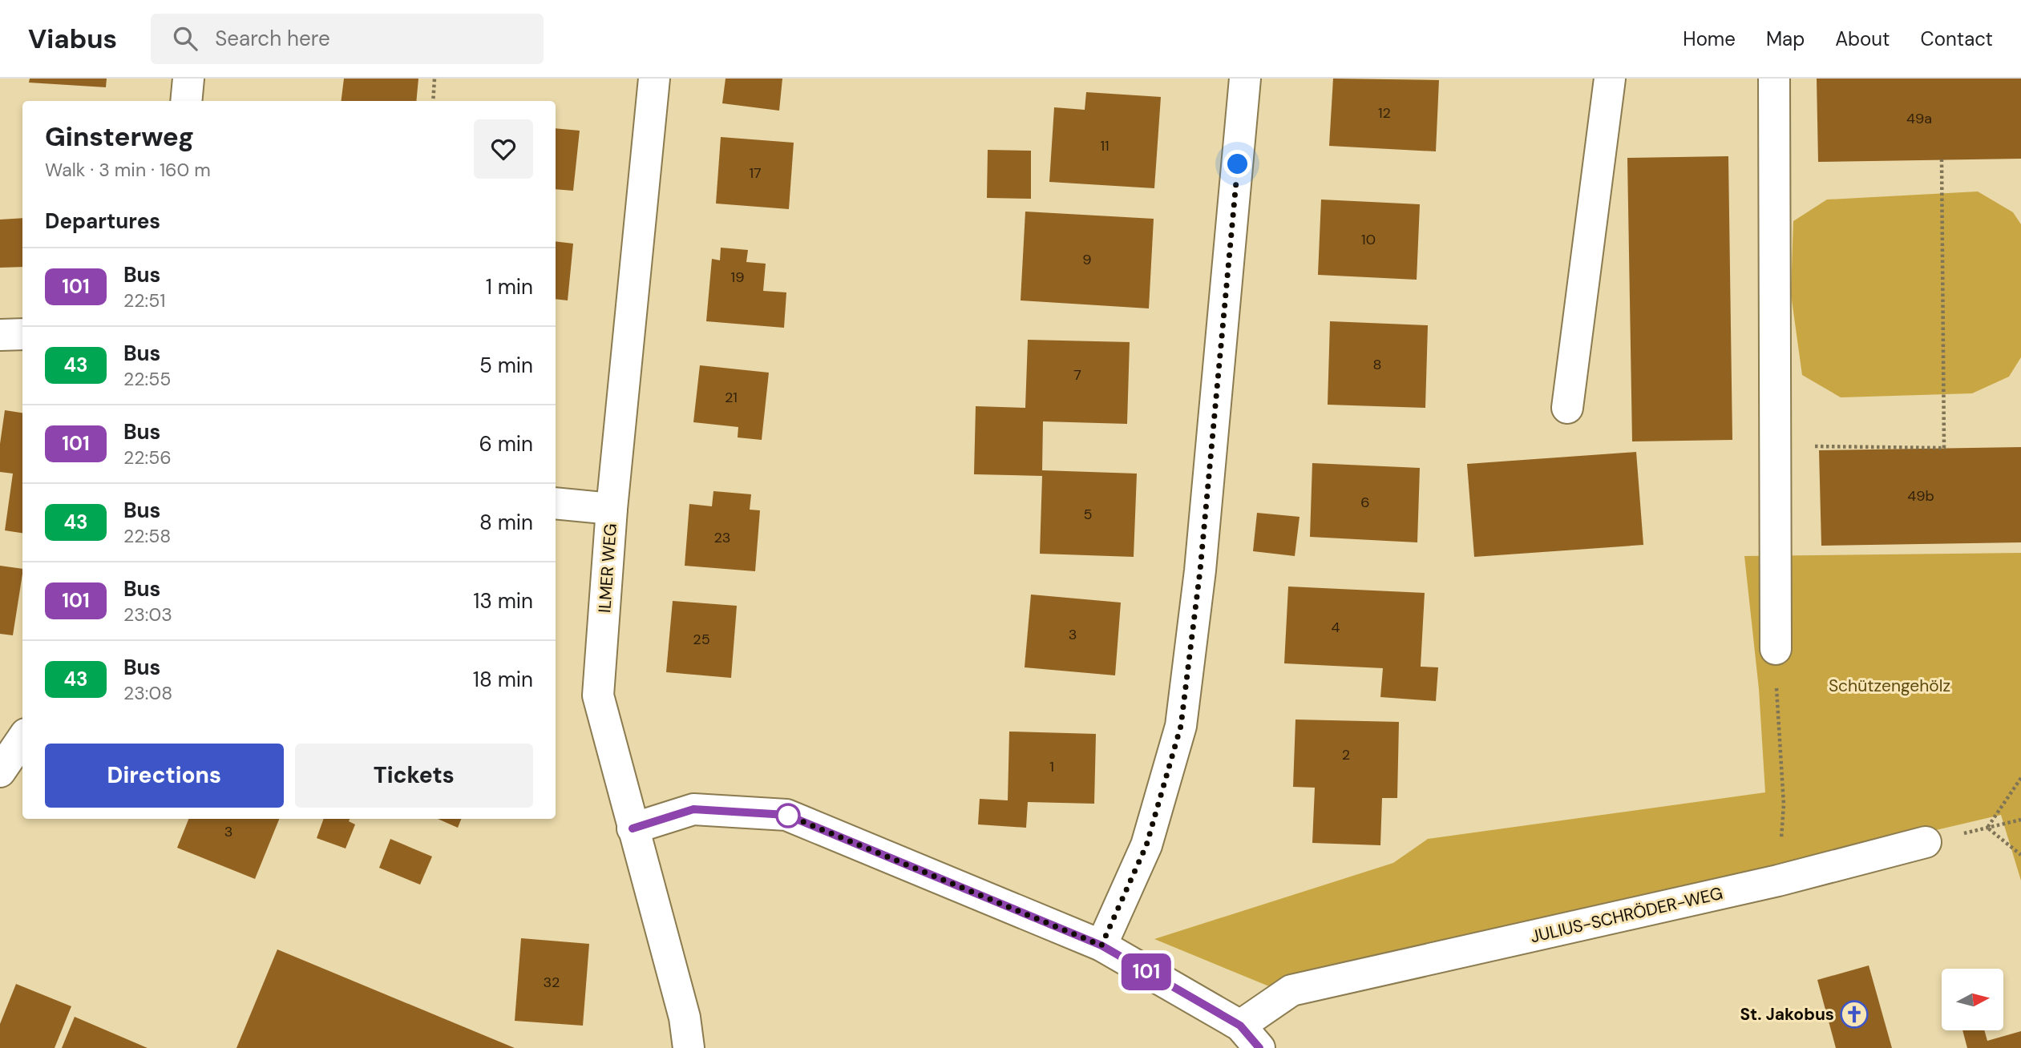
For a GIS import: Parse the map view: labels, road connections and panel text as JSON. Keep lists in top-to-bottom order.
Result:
{
  "streets": {
    "street": ["ILMER WEG", "JULIUS-SCHRÖDER-WEG"]
  },
  "parks": ["Schützengehölz"],
  "places": {
    "church": ["St. Jakobus"]
  },
  "lines": ["bus line 101"],
  "house_numbers": [
    "12",
    "49a",
    "11",
    "17",
    "10",
    "9",
    "19",
    "8",
    "7",
    "21",
    "49b",
    "6",
    "5",
    "23",
    "4",
    "3",
    "25",
    "2",
    "1",
    "3",
    "32"
  ],
  "north": "right",
  "page": {
    "header": "Viabus",
    "search": "Search here",
    "nav": [
      "Home",
      "Map",
      "About",
      "Contact"
    ],
    "on_map": "101",
    "heading": [
      ["Ginsterweg", "Walk · 3 min · 160 m"],
      "Departures"
    ],
    "list": [
      {
        "mark": "101",
        "name": "Bus",
        "note": "22:51",
        "value": "1 min"
      },
      {
        "mark": "43",
        "name": "Bus",
        "note": "22:55",
        "value": "5 min"
      },
      {
        "mark": "101",
        "name": "Bus",
        "note": "22:56",
        "value": "6 min"
      },
      {
        "mark": "43",
        "name": "Bus",
        "note": "22:58",
        "value": "8 min"
      },
      {
        "mark": "101",
        "name": "Bus",
        "note": "23:03",
        "value": "13 min"
      },
      {
        "mark": "43",
        "name": "Bus",
        "note": "23:08",
        "value": "18 min"
      }
    ],
    "buttons": ["Directions", "Tickets"]
  }
}
